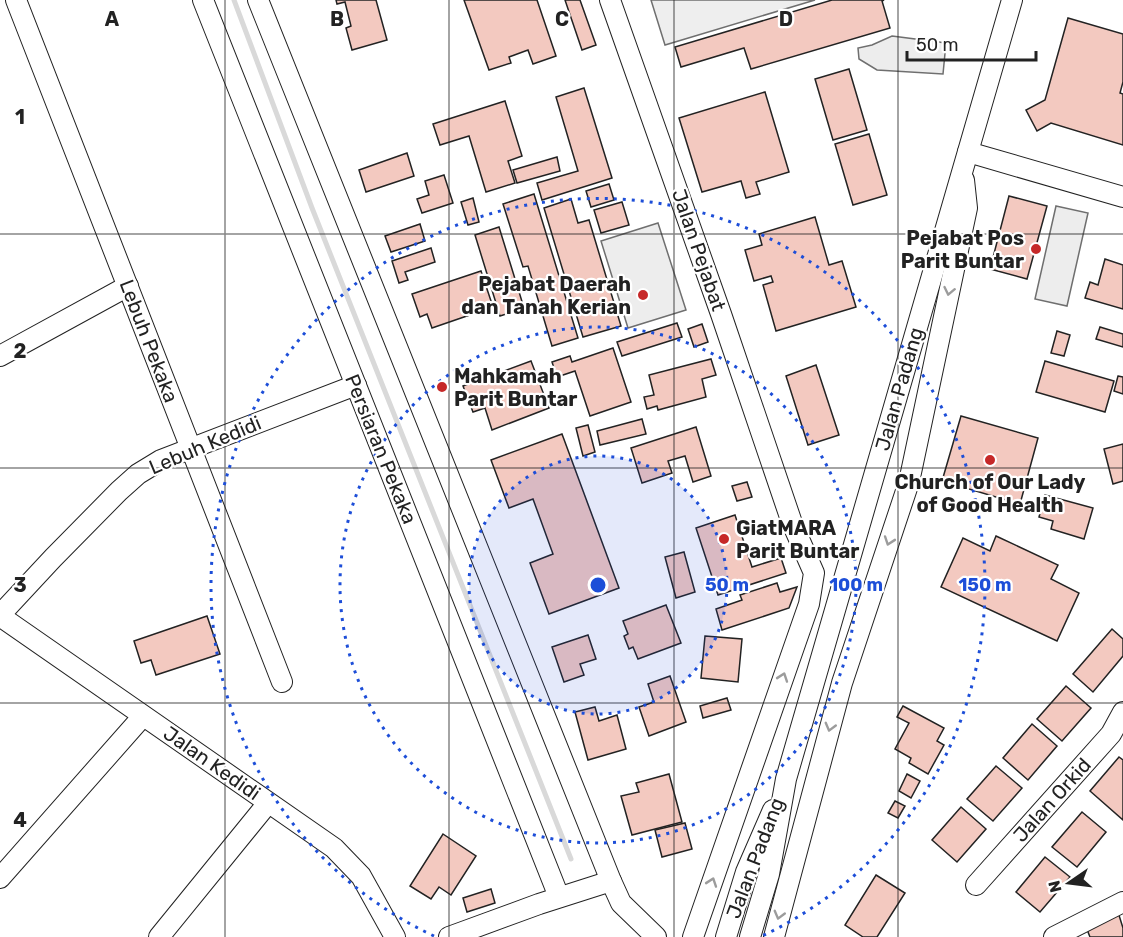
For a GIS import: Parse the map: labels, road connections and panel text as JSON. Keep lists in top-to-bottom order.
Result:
{
  "streets": {
    "street": [
      "Jalan Pejabat",
      "Lebuh Pekaka",
      "Jalan Padang",
      "Lebuh Kedidi",
      "Persiaran Pekaka",
      "Jalan Kedidi",
      "Jalan Orkid"
    ]
  },
  "crossings": [
    ["Lebuh Pekaka", "Lebuh Kedidi"],
    ["Lebuh Kedidi", "Persiaran Pekaka"],
    ["Lebuh Kedidi", "Jalan Kedidi"]
  ],
  "places": [
    "Pejabat Pos Parit Buntar",
    "Pejabat Daerah dan Tanah Kerian",
    "Mahkamah Parit Buntar",
    "Church of Our Lady of Good Health",
    "GiatMARA Parit Buntar"
  ],
  "scale_bar": "50 m",
  "north": "left",
  "grid": {
    "columns": [
      "A",
      "B",
      "C",
      "D"
    ],
    "rows": [
      "1",
      "2",
      "3",
      "4"
    ]
  },
  "rings": ["50 m", "100 m", "150 m"]
}
